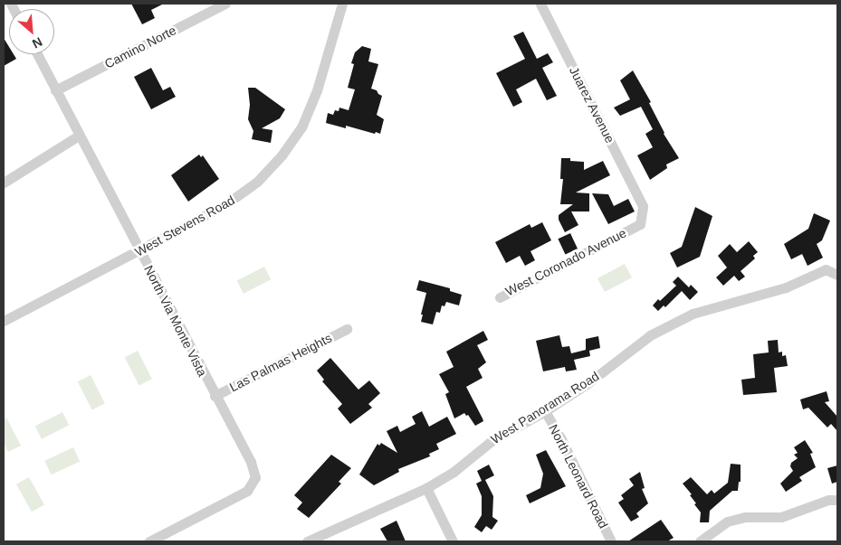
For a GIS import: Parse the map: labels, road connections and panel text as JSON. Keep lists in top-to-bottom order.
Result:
{
  "streets": {
    "street": [
      "Camino Norte",
      "Juarez Avenue",
      "West Stevens Road",
      "West Coronado Avenue",
      "North Via Monte Vista",
      "Las Palmas Heights",
      "West Panorama Road",
      "North Leonard Road"
    ]
  },
  "crossings": [
    ["Camino Norte", "North Via Monte Vista"],
    ["Juarez Avenue", "West Coronado Avenue"],
    ["West Stevens Road", "North Via Monte Vista"],
    ["North Via Monte Vista", "Las Palmas Heights"],
    ["West Panorama Road", "North Leonard Road"]
  ],
  "north": "bottom right"
}
